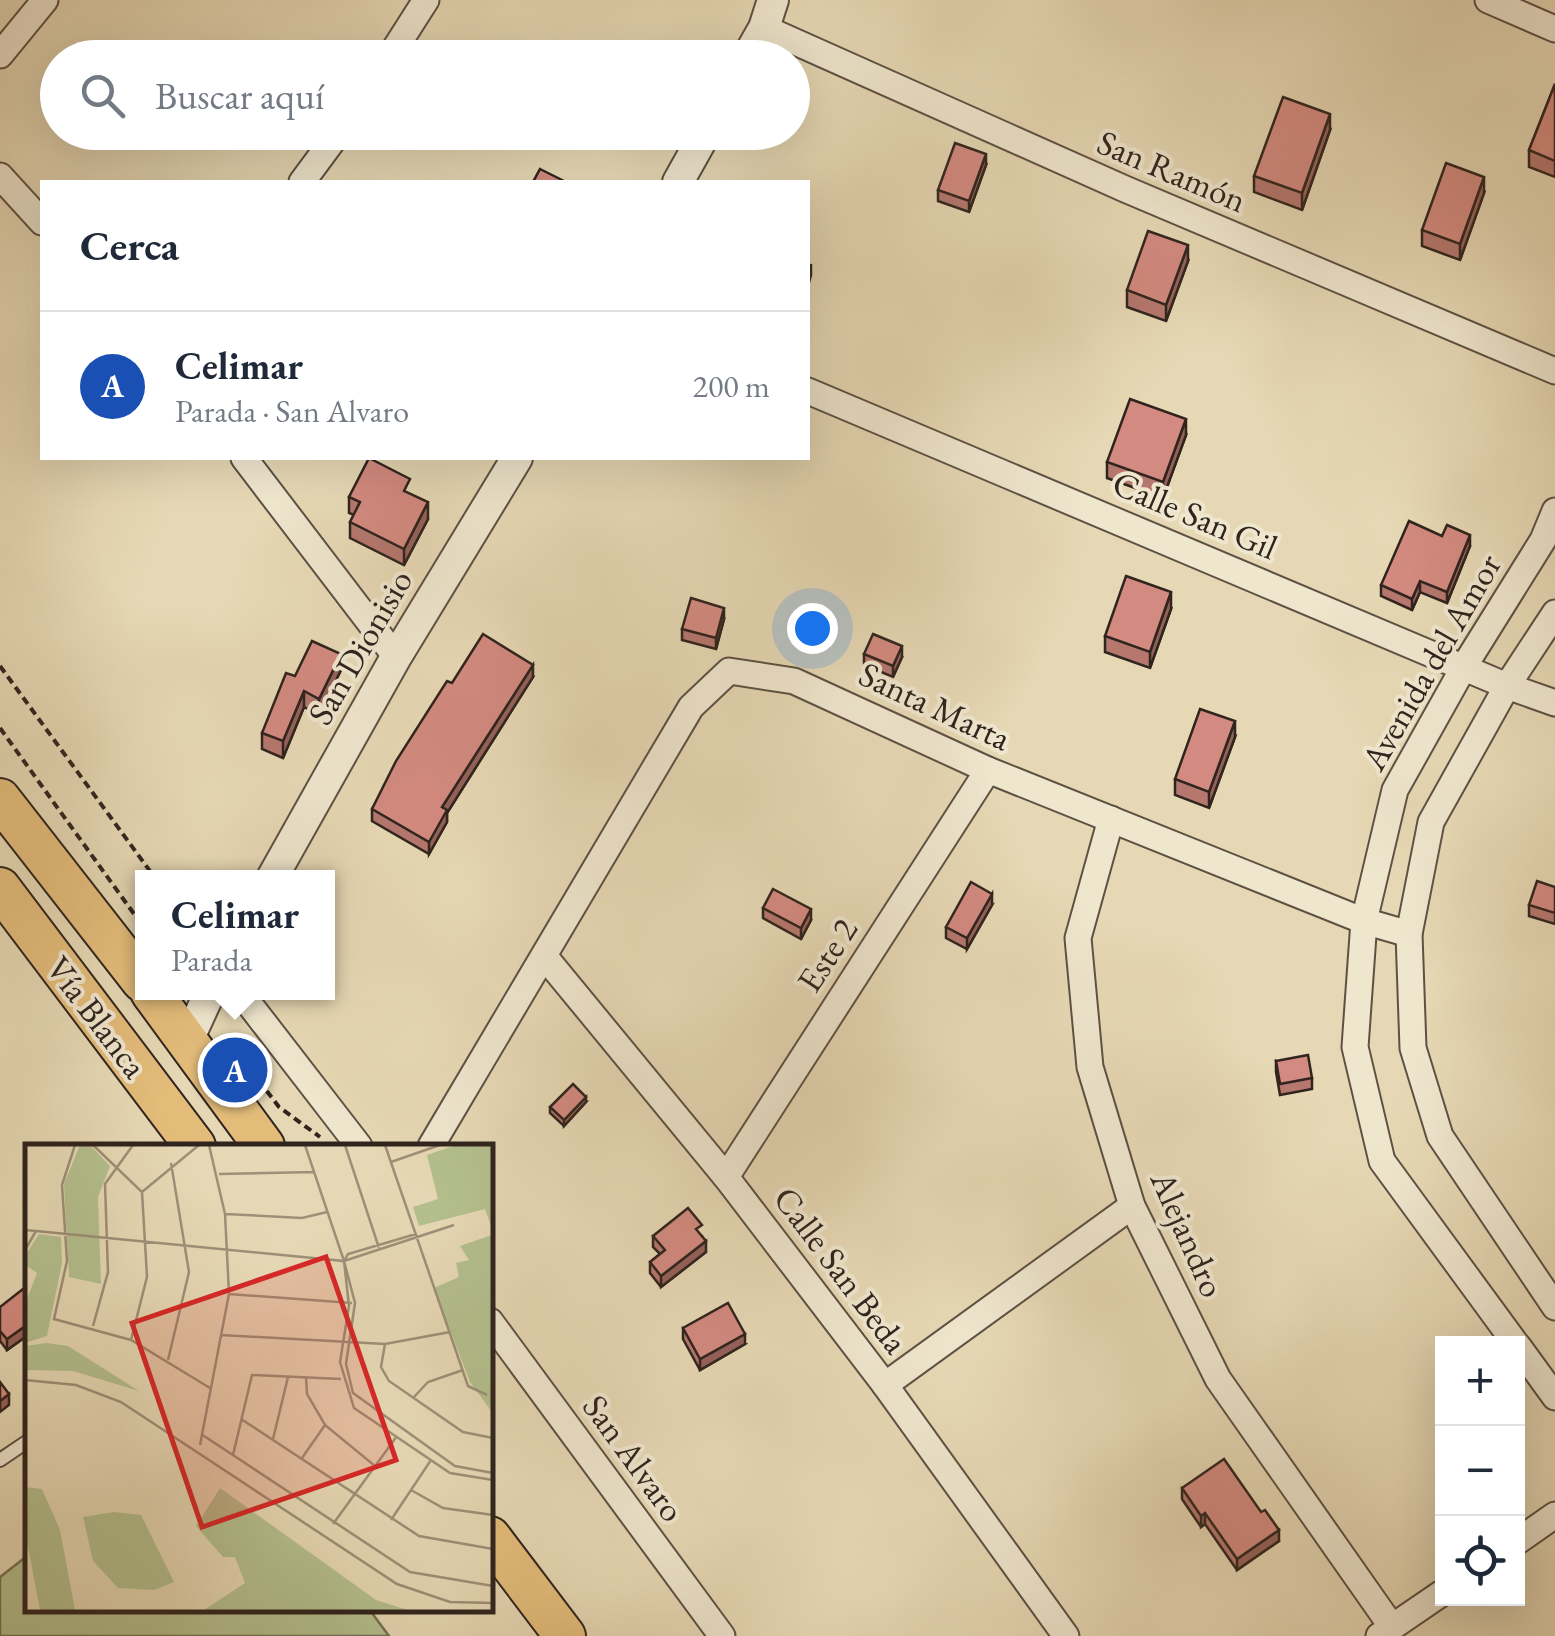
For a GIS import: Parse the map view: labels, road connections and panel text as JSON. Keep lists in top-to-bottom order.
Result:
{
  "streets": {
    "highway": ["Vía Blanca"],
    "street": [
      "San Ramón",
      "Calle San Gil",
      "San Dionisio",
      "Avenida del Amor",
      "Santa Marta",
      "Este 2",
      "Alejandro",
      "Calle San Beda",
      "San Alvaro"
    ]
  },
  "crossings": [
    ["Calle San Gil", "Avenida del Amor"],
    ["Avenida del Amor", "Santa Marta"],
    ["Santa Marta", "Este 2"],
    ["Santa Marta", "Alejandro"],
    ["Santa Marta", "Calle San Beda"],
    ["Este 2", "Calle San Beda"]
  ],
  "page": {
    "search": "Buscar aquí",
    "heading": "Cerca",
    "list": [
      {
        "mark": "A",
        "name": "Celimar",
        "note": "Parada · San Alvaro",
        "value": "200 m"
      }
    ],
    "popup": ["Celimar", "Parada"],
    "pins": "A",
    "map_buttons": ["+", "−"]
  }
}
